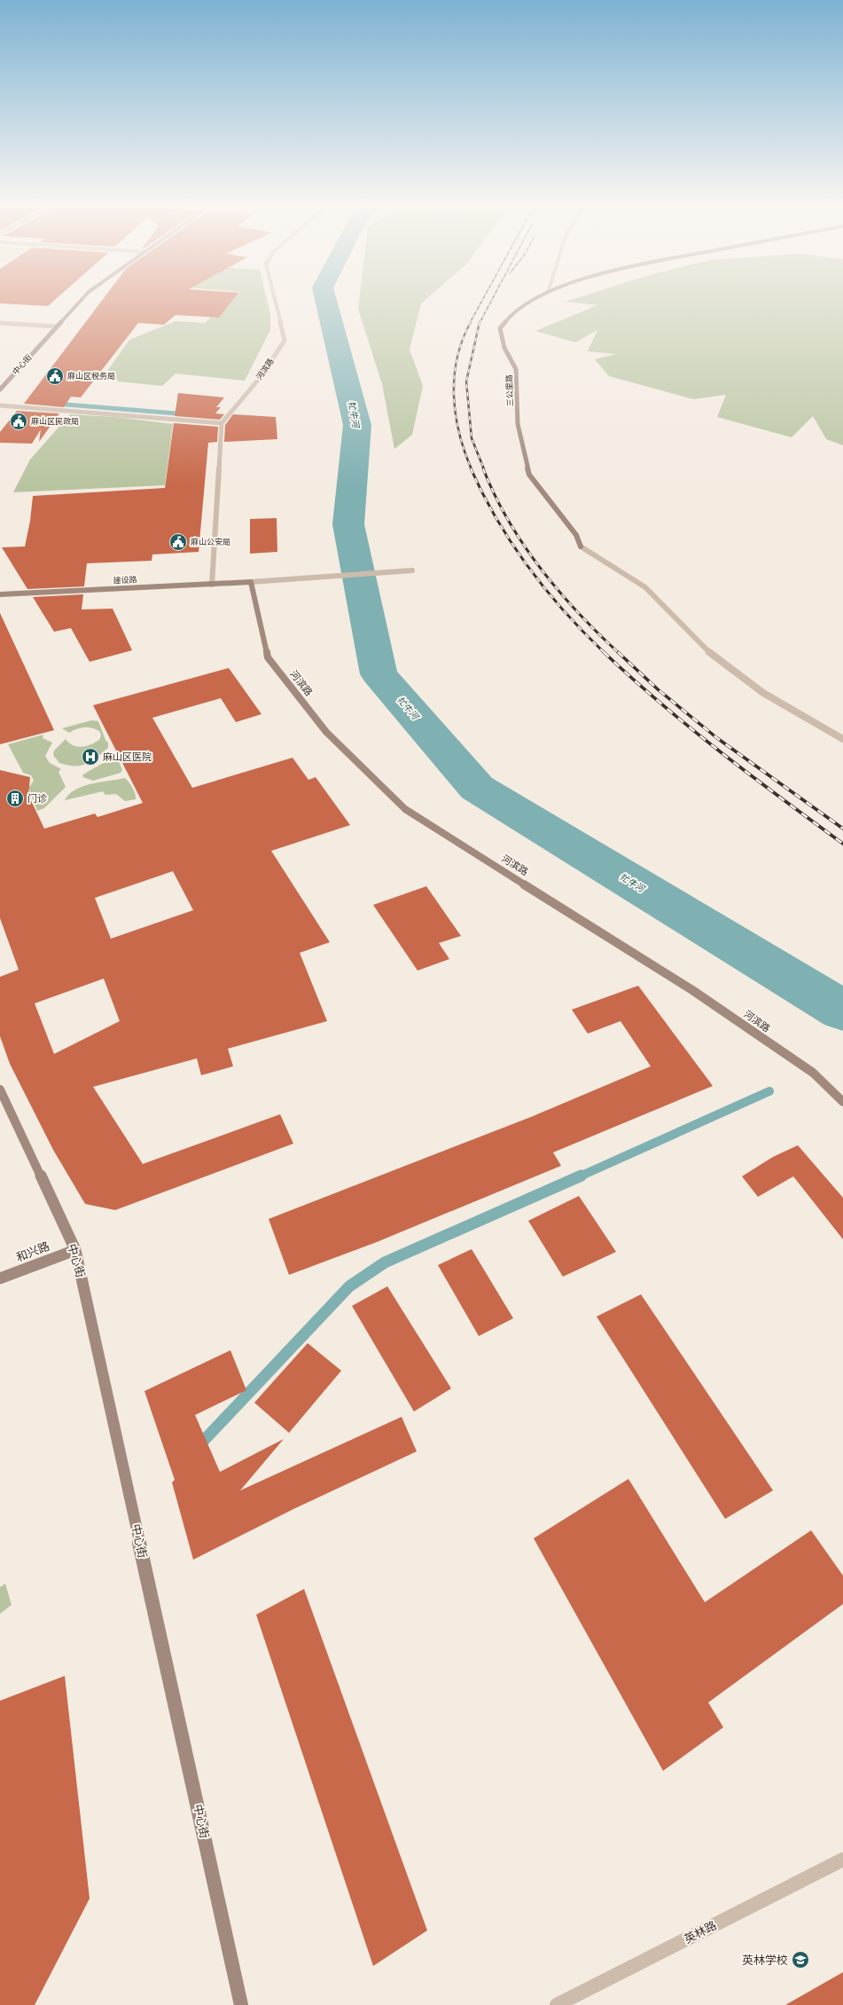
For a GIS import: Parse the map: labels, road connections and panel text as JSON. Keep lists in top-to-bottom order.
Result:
{
  "streets": {
    "street": [
      "中心街",
      "河滨路",
      "三公里路",
      "建设路",
      "和兴路",
      "英林路"
    ]
  },
  "crossings": [
    ["中心街", "和兴路"],
    ["河滨路", "建设路"]
  ],
  "water": ["牤牛河"],
  "places": {
    "public building": ["麻山区税务局", "麻山区民政局", "麻山公安局"],
    "hospital": ["麻山区医院"],
    "building": ["门诊"],
    "school or university": ["英林学校"]
  }
}
